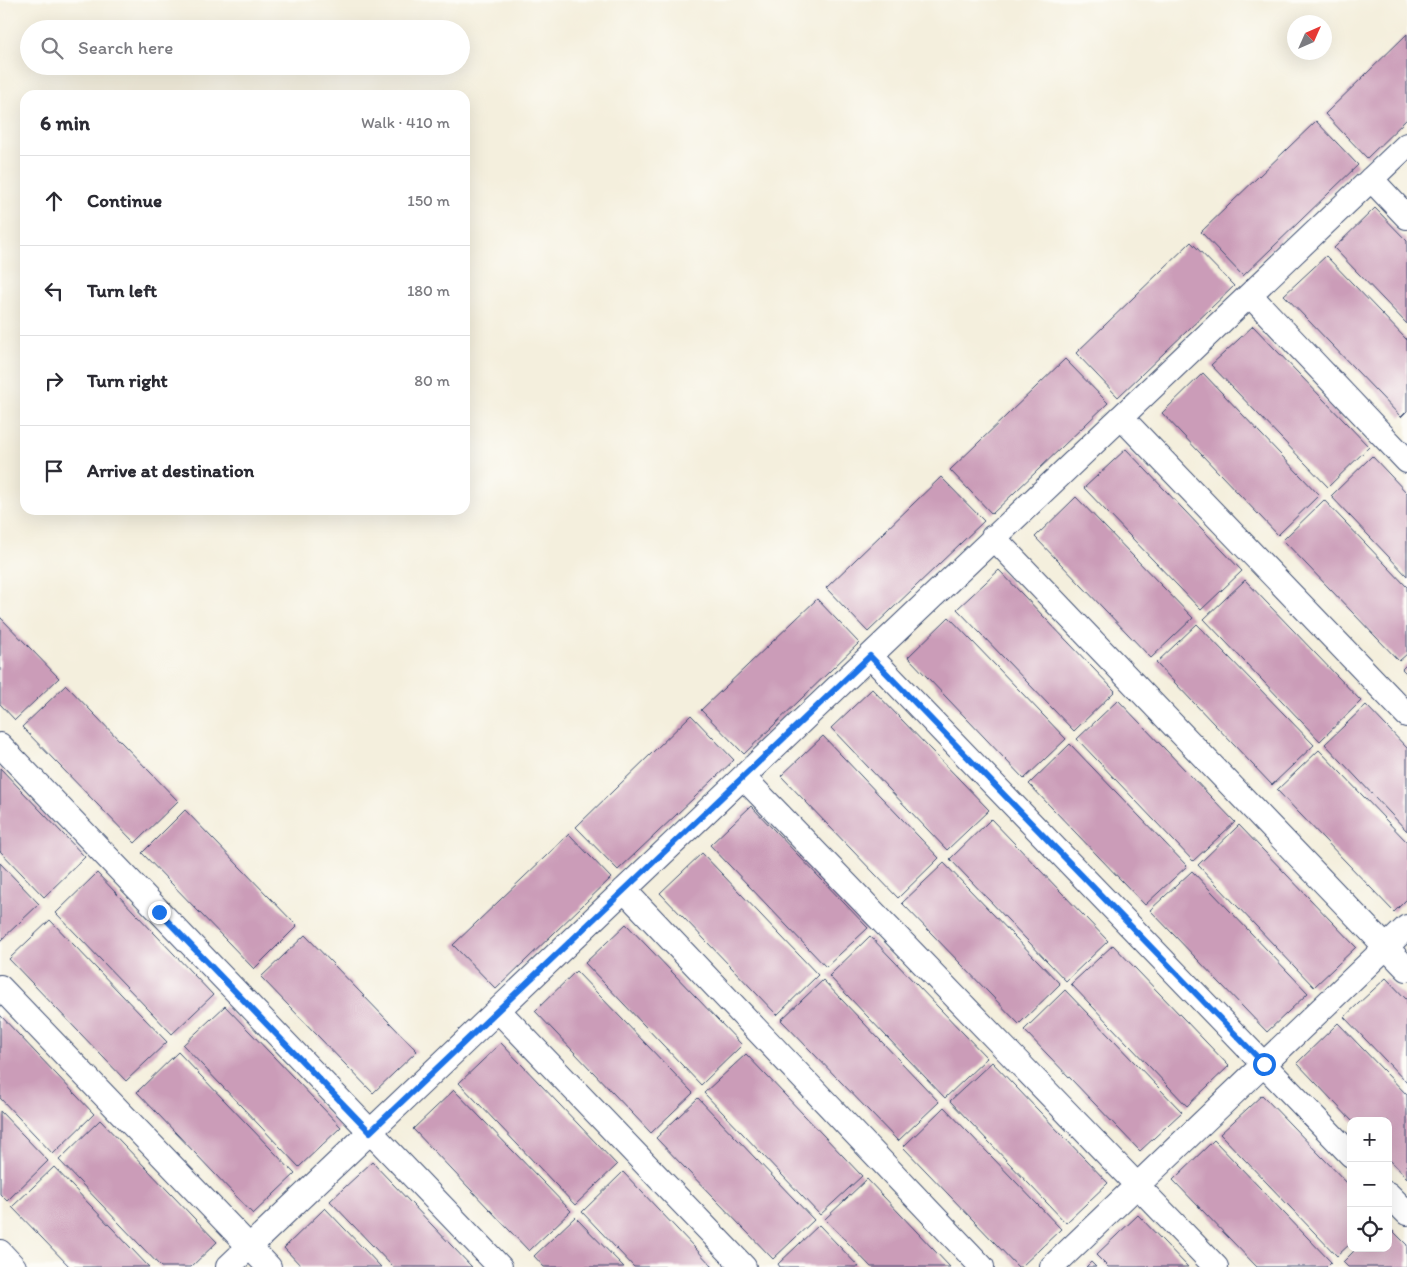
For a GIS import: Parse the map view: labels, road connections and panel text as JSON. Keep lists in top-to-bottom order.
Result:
{
  "north": "top right",
  "page": {
    "search": "Search here",
    "heading": ["6 min", "Walk · 410 m"],
    "list": [
      ["Continue", "150 m"],
      ["Turn left", "180 m"],
      ["Turn right", "80 m"],
      "Arrive at destination"
    ],
    "map_buttons": ["+", "−"]
  }
}
